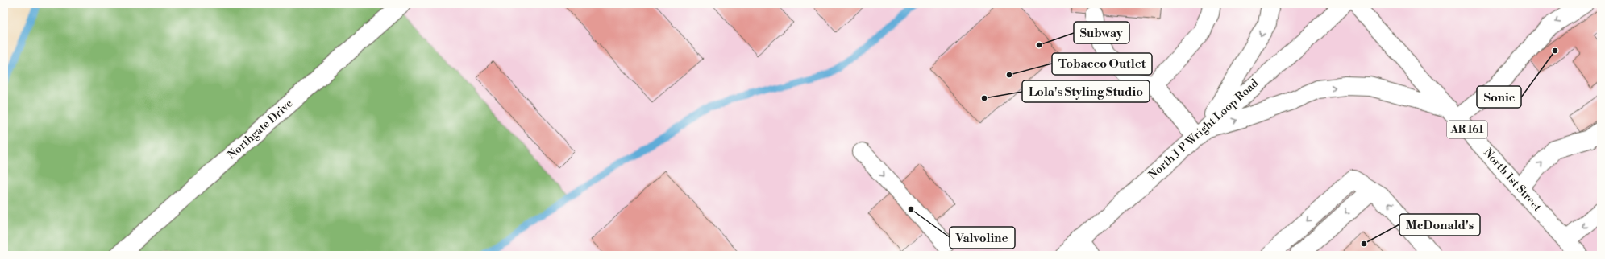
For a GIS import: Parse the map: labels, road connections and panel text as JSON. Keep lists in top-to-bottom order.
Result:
{
  "streets": {
    "main road": [
      "Northgate Drive",
      "North J P Wright Loop Road",
      "AR 161",
      "North 1st Street"
    ]
  },
  "places": [
    "Subway",
    "Sonic",
    "Tobacco Outlet",
    "Lola's Styling Studio",
    "Valvoline",
    "McDonald's"
  ]
}
